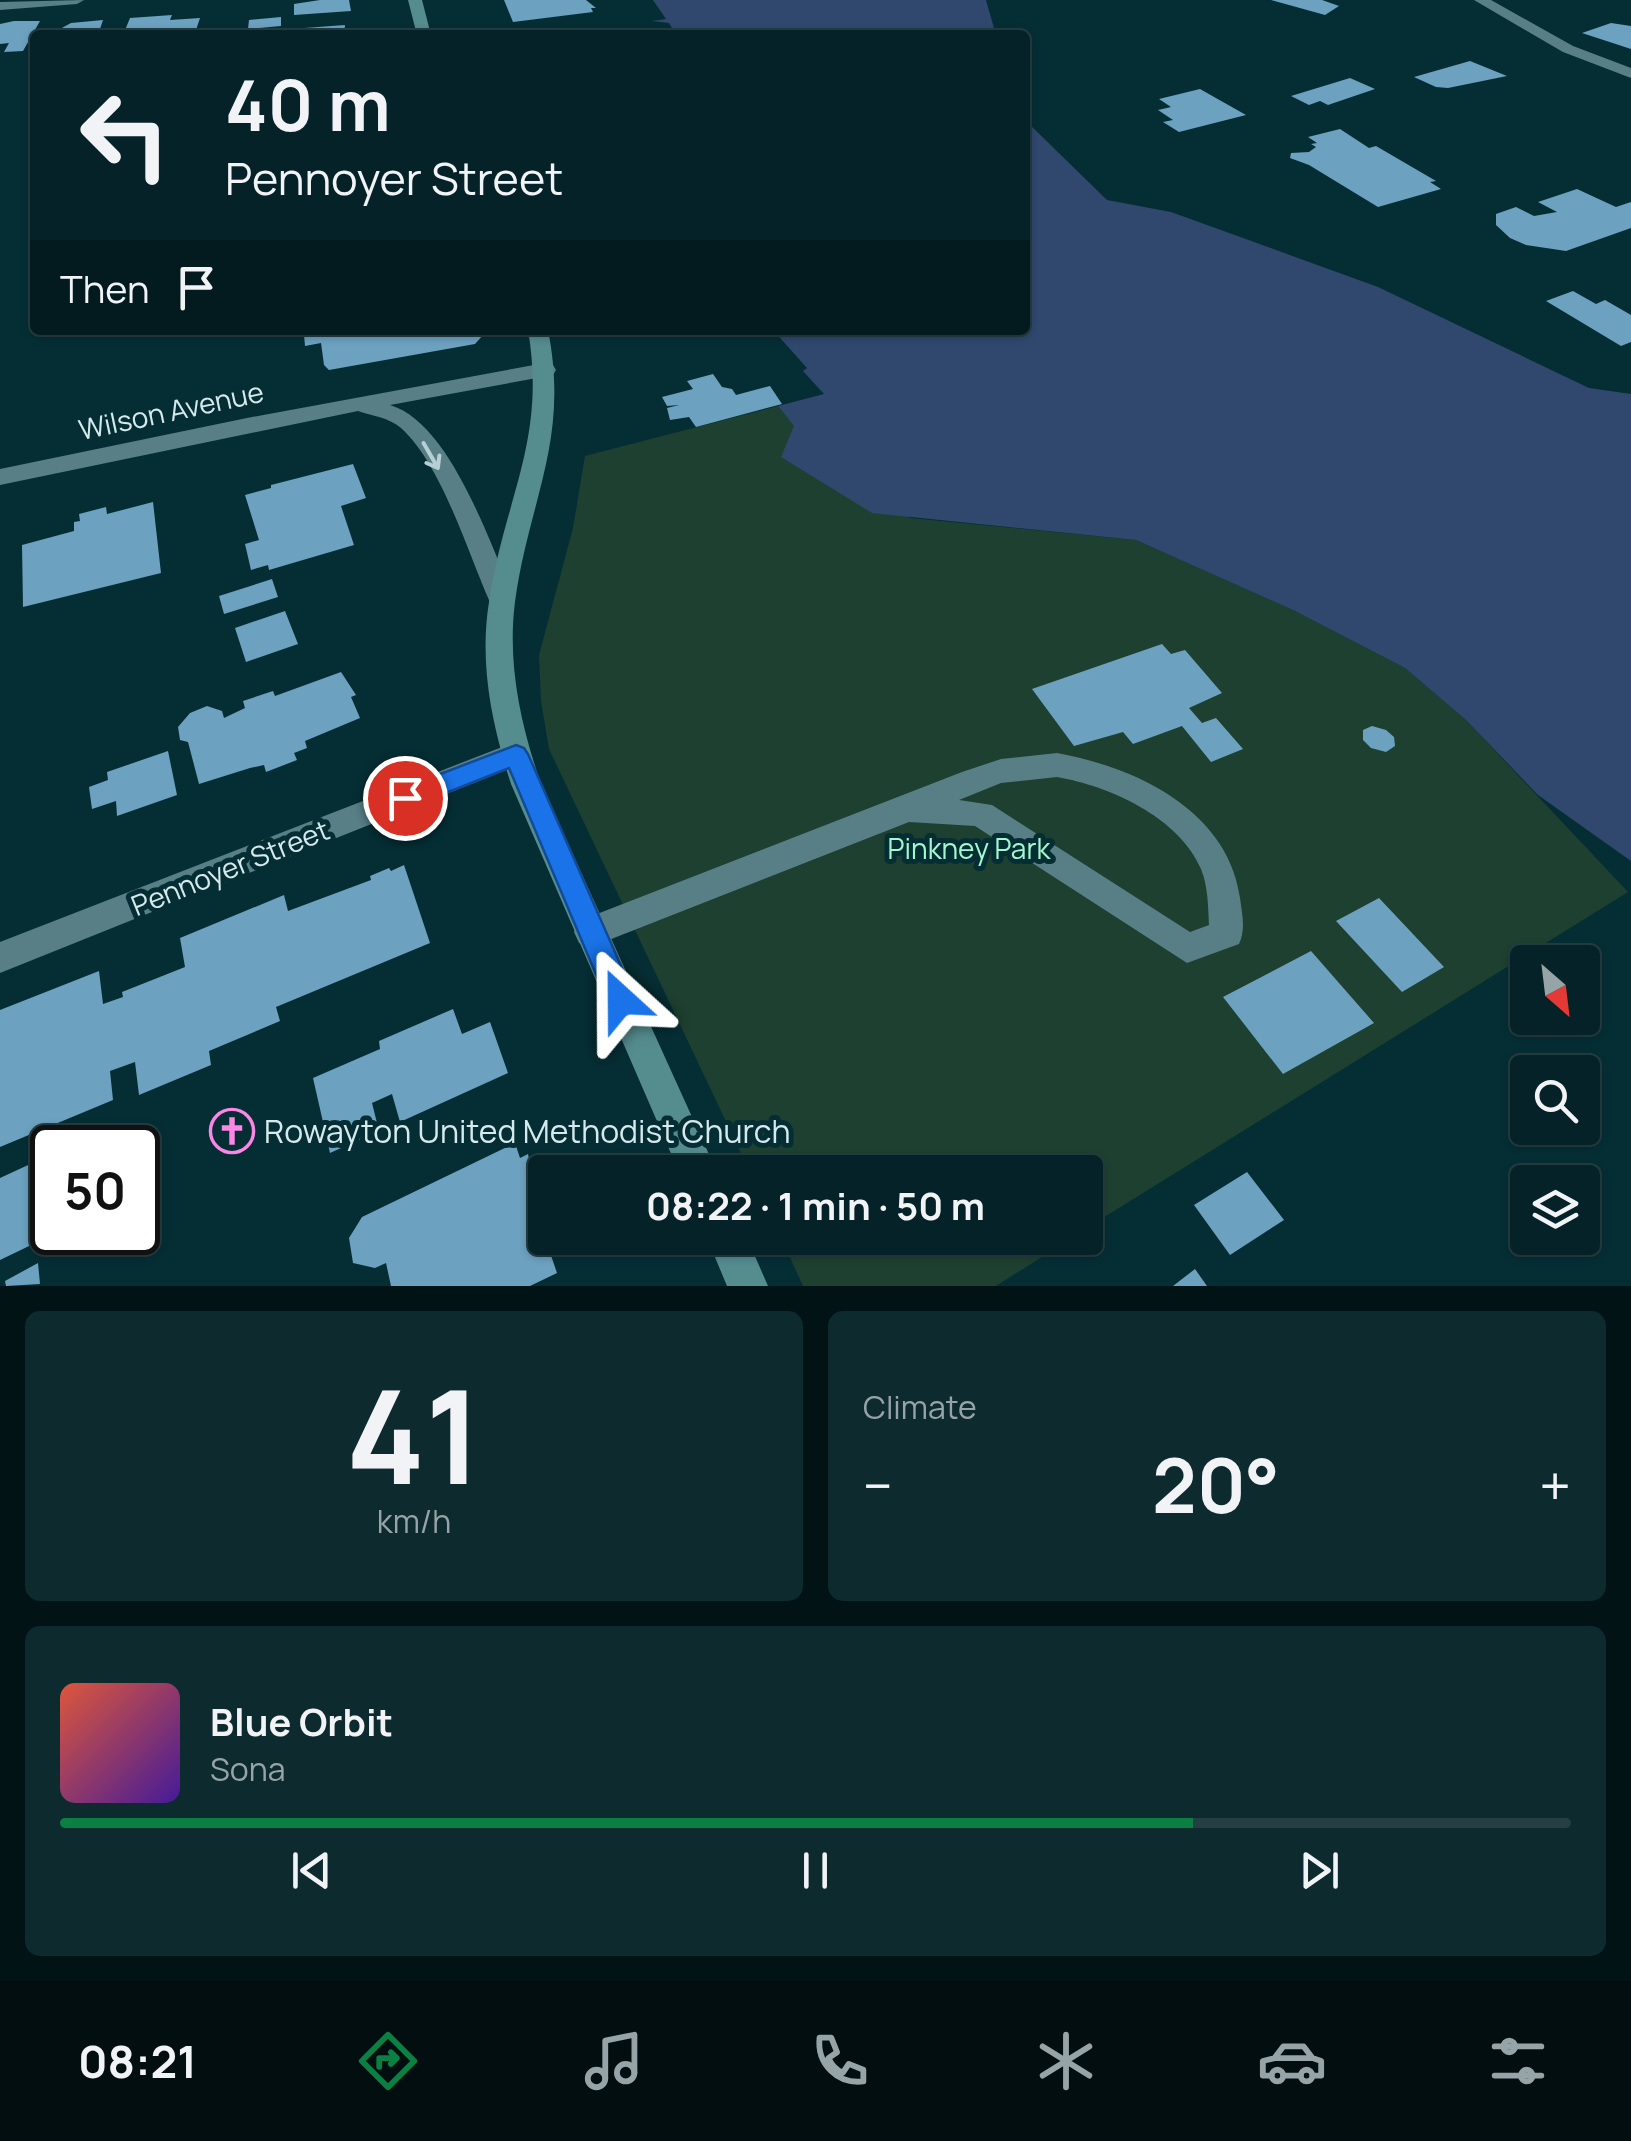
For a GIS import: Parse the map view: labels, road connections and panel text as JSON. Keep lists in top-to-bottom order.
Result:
{
  "streets": {
    "street": ["Wilson Avenue", "Pennoyer Street"]
  },
  "parks": ["Pinkney Park"],
  "places": {
    "church": ["Rowayton United Methodist Church"]
  },
  "north": "bottom right",
  "page": {
    "turn": ["40 m", "Pennoyer Street"],
    "then": "Then",
    "limit": "50",
    "trip": "08:22 · 1 min · 50 m",
    "tile": [
      ["41", "km/h"],
      "Climate"
    ],
    "heat": ["−", "20°", "+"],
    "song": ["Blue Orbit", "Sona"],
    "tabs": "08:21"
  }
}
